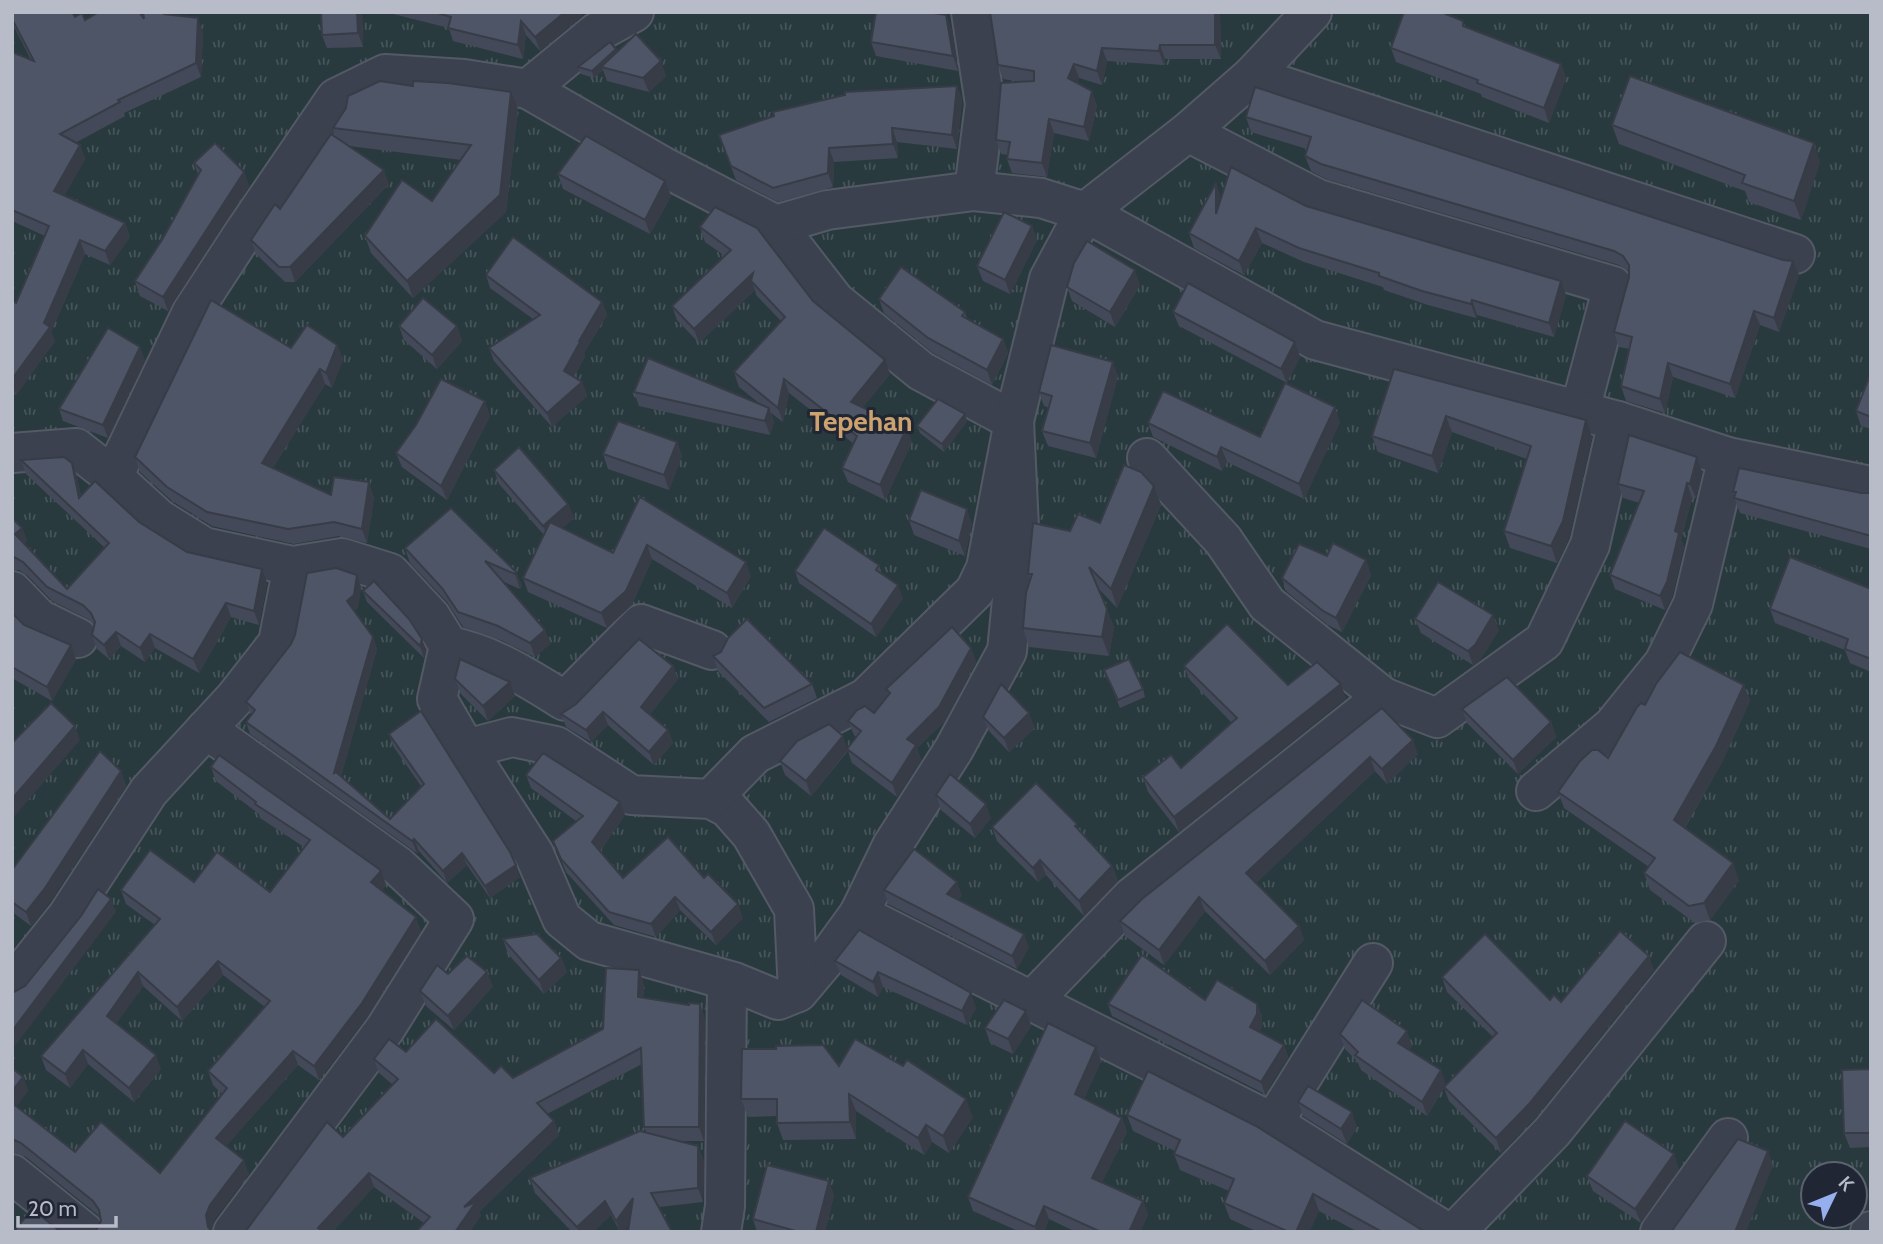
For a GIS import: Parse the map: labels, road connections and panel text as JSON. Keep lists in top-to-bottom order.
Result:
{
  "districts": ["Tepehan"],
  "scale_bar": "20 m",
  "north": "top right"
}
